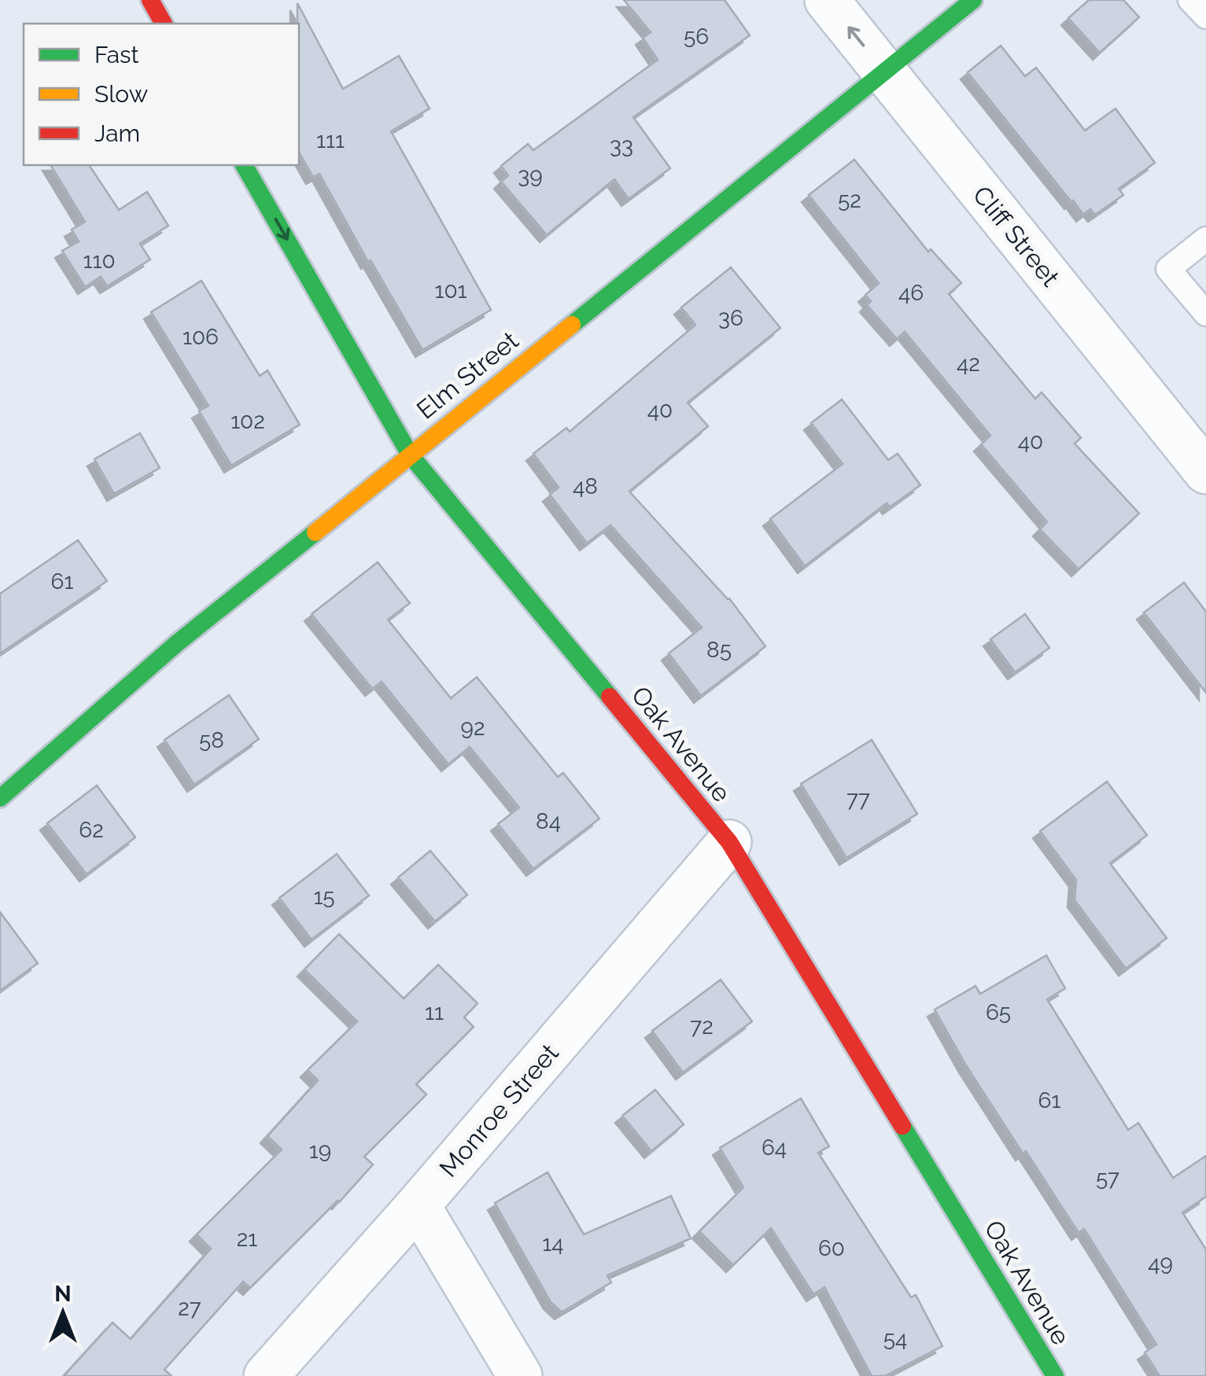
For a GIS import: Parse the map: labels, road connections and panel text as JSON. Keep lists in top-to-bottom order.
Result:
{
  "streets": {
    "street": [
      "Cliff Street",
      "Elm Street",
      "Oak Avenue",
      "Monroe Street"
    ]
  },
  "crossings": [
    ["Cliff Street", "Elm Street"],
    ["Elm Street", "Oak Avenue"],
    ["Oak Avenue", "Monroe Street"]
  ],
  "house_numbers": [
    "56",
    "111",
    "33",
    "39",
    "52",
    "110",
    "101",
    "46",
    "36",
    "106",
    "42",
    "40",
    "102",
    "40",
    "48",
    "61",
    "85",
    "92",
    "58",
    "77",
    "84",
    "62",
    "15",
    "11",
    "65",
    "72",
    "61",
    "64",
    "19",
    "57",
    "21",
    "14",
    "60",
    "49",
    "27",
    "54"
  ],
  "legend": ["Fast", "Slow", "Jam"],
  "north": "top"
}
